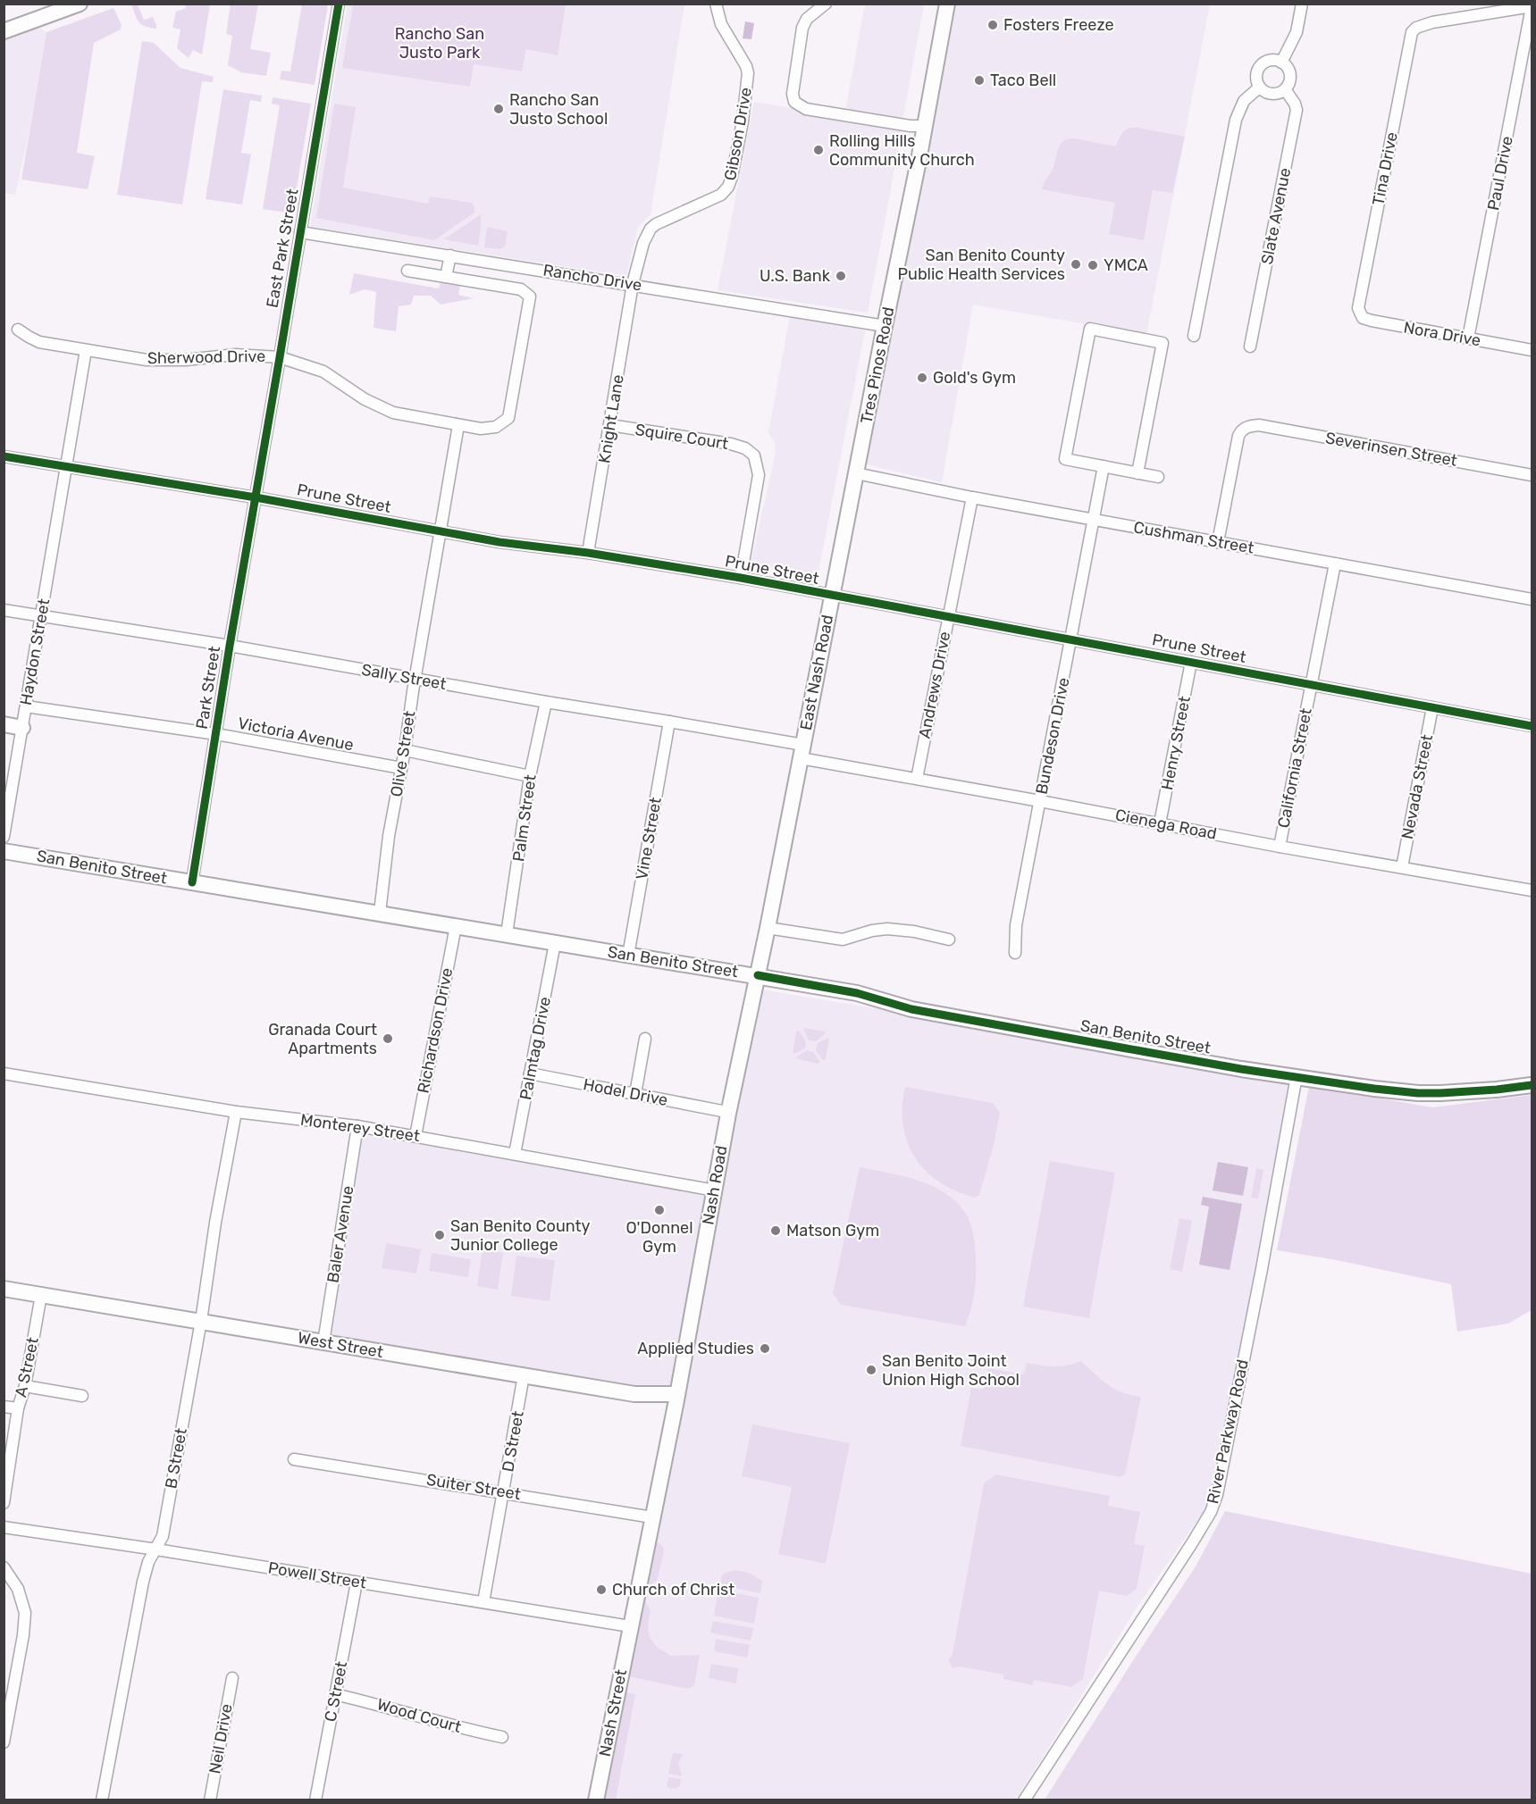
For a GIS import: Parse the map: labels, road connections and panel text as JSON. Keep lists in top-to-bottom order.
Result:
{
  "streets": {
    "street": [
      "Gibson Drive",
      "Tina Drive",
      "Paul Drive",
      "Slate Avenue",
      "East Park Street",
      "Rancho Drive",
      "Nora Drive",
      "Sherwood Drive",
      "Tres Pinos Road",
      "Knight Lane",
      "Squire Court",
      "Severinsen Street",
      "Prune Street",
      "Cushman Street",
      "Haydon Street",
      "East Nash Road",
      "Sally Street",
      "Andrews Drive",
      "Park Street",
      "Victoria Avenue",
      "Bundeson Drive",
      "Henry Street",
      "Olive Street",
      "California Street",
      "Nevada Street",
      "Palm Street",
      "Cienega Road",
      "Vine Street",
      "San Benito Street",
      "Richardson Drive",
      "Palmtag Drive",
      "Hodel Drive",
      "Monterey Street",
      "Nash Road",
      "Baler Avenue",
      "West Street",
      "A Street",
      "River Parkway Road",
      "D Street",
      "B Street",
      "Suiter Street",
      "Powell Street",
      "C Street",
      "Nash Street",
      "Wood Court",
      "Neil Drive"
    ]
  },
  "crossings": [
    ["Gibson Drive", "Rancho Drive"],
    ["Gibson Drive", "Knight Lane"],
    ["Tina Drive", "Paul Drive"],
    ["Tina Drive", "Nora Drive"],
    ["Paul Drive", "Nora Drive"],
    ["East Park Street", "Rancho Drive"],
    ["East Park Street", "Sherwood Drive"],
    ["East Park Street", "Prune Street"],
    ["East Park Street", "Park Street"],
    ["Rancho Drive", "Tres Pinos Road"],
    ["Rancho Drive", "Knight Lane"],
    ["Sherwood Drive", "Haydon Street"],
    ["Sherwood Drive", "Olive Street"],
    ["Tres Pinos Road", "Cushman Street"],
    ["Tres Pinos Road", "East Nash Road"],
    ["Knight Lane", "Squire Court"],
    ["Knight Lane", "Prune Street"],
    ["Squire Court", "Prune Street"],
    ["Severinsen Street", "Cushman Street"],
    ["Prune Street", "Haydon Street"],
    ["Prune Street", "East Nash Road"],
    ["Prune Street", "Andrews Drive"],
    ["Prune Street", "Park Street"],
    ["Prune Street", "Bundeson Drive"],
    ["Prune Street", "Henry Street"],
    ["Prune Street", "Olive Street"],
    ["Prune Street", "California Street"],
    ["Prune Street", "Nevada Street"],
    ["Cushman Street", "East Nash Road"],
    ["Cushman Street", "Andrews Drive"],
    ["Cushman Street", "Bundeson Drive"],
    ["Cushman Street", "California Street"],
    ["Haydon Street", "Sally Street"],
    ["Haydon Street", "Victoria Avenue"],
    ["East Nash Road", "Sally Street"],
    ["East Nash Road", "Cienega Road"],
    ["East Nash Road", "Nash Road"],
    ["Sally Street", "Park Street"],
    ["Sally Street", "Olive Street"],
    ["Sally Street", "Palm Street"],
    ["Sally Street", "Cienega Road"],
    ["Sally Street", "Vine Street"],
    ["Sally Street", "Nash Road"],
    ["Andrews Drive", "Cienega Road"],
    ["Park Street", "Victoria Avenue"],
    ["Park Street", "San Benito Street"],
    ["Victoria Avenue", "Olive Street"],
    ["Bundeson Drive", "Cienega Road"],
    ["Henry Street", "Cienega Road"],
    ["Olive Street", "San Benito Street"],
    ["California Street", "Cienega Road"],
    ["Nevada Street", "Cienega Road"],
    ["Palm Street", "San Benito Street"],
    ["Cienega Road", "Nash Road"],
    ["Vine Street", "San Benito Street"],
    ["San Benito Street", "Richardson Drive"],
    ["San Benito Street", "Palmtag Drive"],
    ["San Benito Street", "Nash Road"],
    ["San Benito Street", "River Parkway Road"],
    ["Richardson Drive", "Monterey Street"],
    ["Palmtag Drive", "Hodel Drive"],
    ["Palmtag Drive", "Monterey Street"],
    ["Monterey Street", "Nash Road"],
    ["Monterey Street", "Baler Avenue"],
    ["Monterey Street", "B Street"],
    ["Nash Road", "West Street"],
    ["Nash Road", "Suiter Street"],
    ["Nash Road", "Powell Street"],
    ["Nash Road", "Nash Street"],
    ["Baler Avenue", "West Street"],
    ["West Street", "A Street"],
    ["West Street", "D Street"],
    ["West Street", "B Street"],
    ["D Street", "Suiter Street"],
    ["D Street", "Powell Street"],
    ["B Street", "Powell Street"],
    ["Powell Street", "C Street"],
    ["Powell Street", "Nash Street"],
    ["C Street", "Wood Court"]
  ],
  "parks": ["Rancho San Justo Park"],
  "places": [
    "Fosters Freeze",
    "Taco Bell",
    "Rancho San Justo School",
    "Rolling Hills Community Church",
    "San Benito County Public Health Services",
    "YMCA",
    "U.S. Bank",
    "Gold's Gym",
    "Granada Court Apartments",
    "O'Donnel Gym",
    "Matson Gym",
    "San Benito County Junior College",
    "Applied Studies",
    "San Benito Joint Union High School",
    "Church of Christ"
  ]
}
